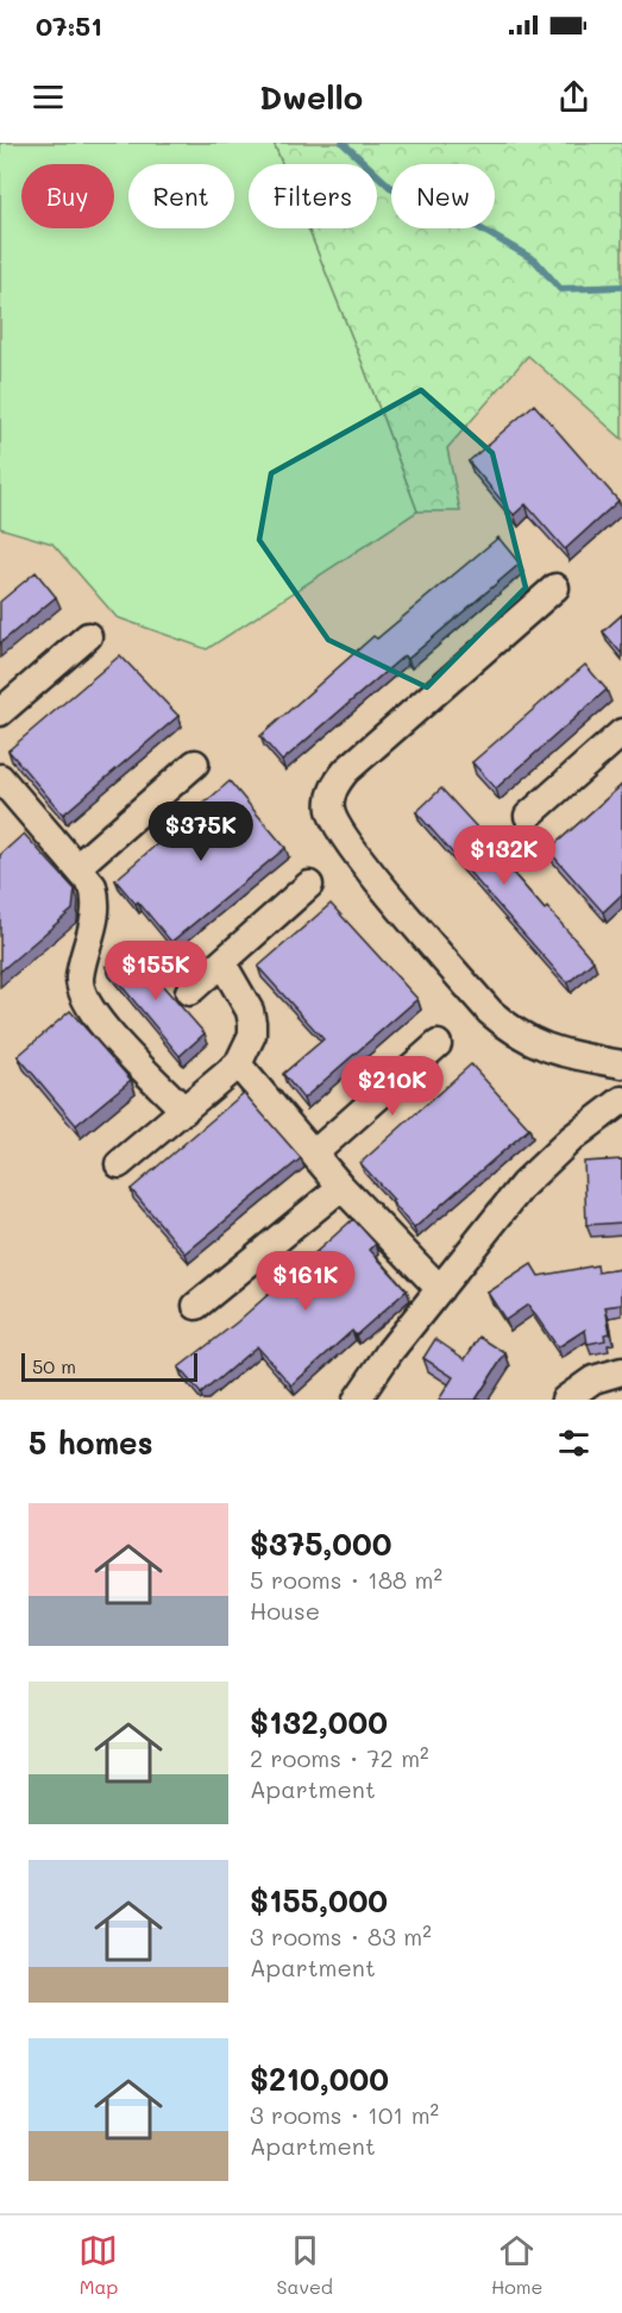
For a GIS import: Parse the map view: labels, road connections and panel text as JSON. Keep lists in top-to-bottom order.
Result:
{
  "scale_bar": "50 m",
  "page": {
    "status": "07:51",
    "header": "Dwello",
    "chip": [
      "Buy",
      "Rent",
      "Filters",
      "New"
    ],
    "price": [
      "$375K",
      "$132K",
      "$155K",
      "$210K",
      "$161K"
    ],
    "scale": "50 m",
    "heading": "5 homes",
    "list": [
      {
        "name": "$375,000",
        "note": "5 rooms · 188 m² · House"
      },
      {
        "name": "$132,000",
        "note": "2 rooms · 72 m² · Apartment"
      },
      {
        "name": "$155,000",
        "note": "3 rooms · 83 m² · Apartment"
      },
      {
        "name": "$210,000",
        "note": "3 rooms · 101 m² · Apartment"
      }
    ],
    "tabs": ["Map", "Saved", "Home"]
  }
}
